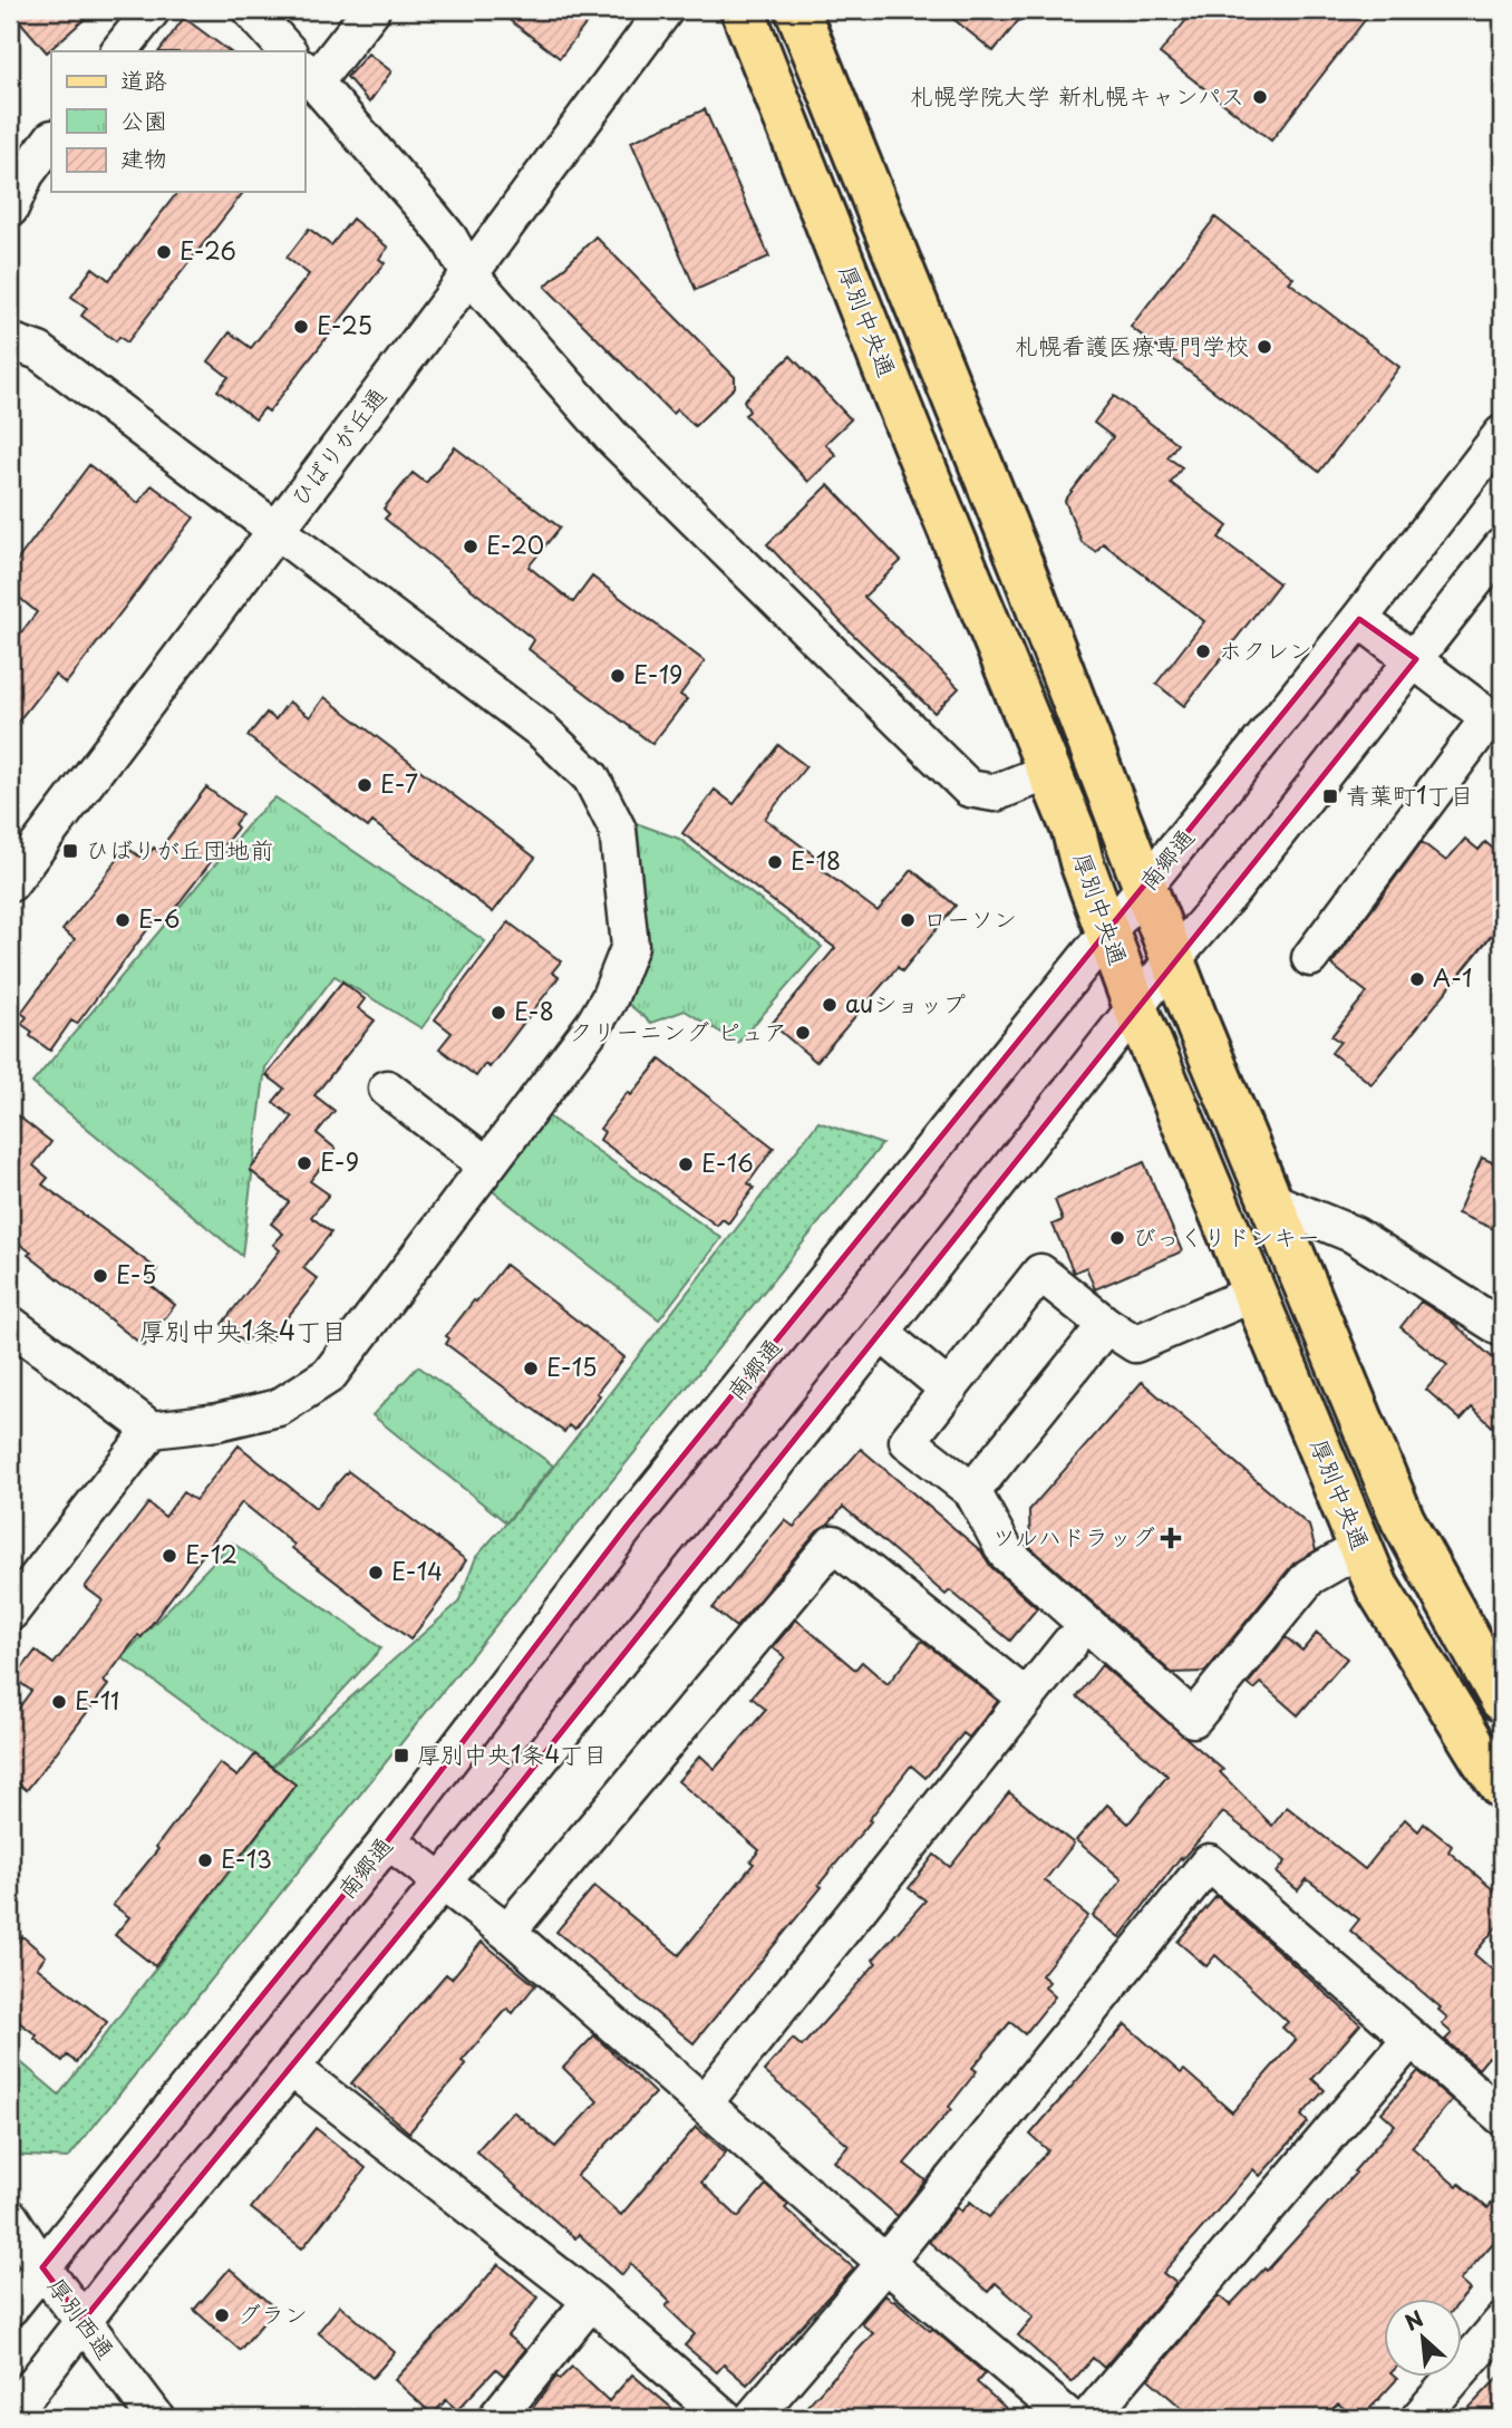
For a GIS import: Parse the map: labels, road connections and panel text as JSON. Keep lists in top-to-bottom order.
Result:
{
  "streets": {
    "main road": ["厚別中央通"],
    "street": ["ひばりが丘通", "南郷通", "厚別西通"]
  },
  "crossings": [
    ["厚別中央通", "南郷通"],
    ["南郷通", "厚別西通"]
  ],
  "districts": ["厚別中央1条4丁目"],
  "places": {
    "other": [
      "札幌学院大学 新札幌キャンパス",
      "E-26",
      "E-25",
      "札幌看護医療専門学校",
      "E-20",
      "ホクレン",
      "E-19",
      "E-7",
      "E-18",
      "E-6",
      "ローソン",
      "A-1",
      "auショップ",
      "E-8",
      "クリーニング ピュア",
      "E-9",
      "E-16",
      "びっくりドンキー",
      "E-5",
      "E-15",
      "E-12",
      "E-14",
      "E-11",
      "E-13",
      "グラン"
    ],
    "transit": ["青葉町1丁目", "ひばりが丘団地前", "厚別中央1条4丁目"],
    "health": ["ツルハドラッグ"]
  },
  "legend": ["道路", "公園", "建物"],
  "north": "top left"
}
